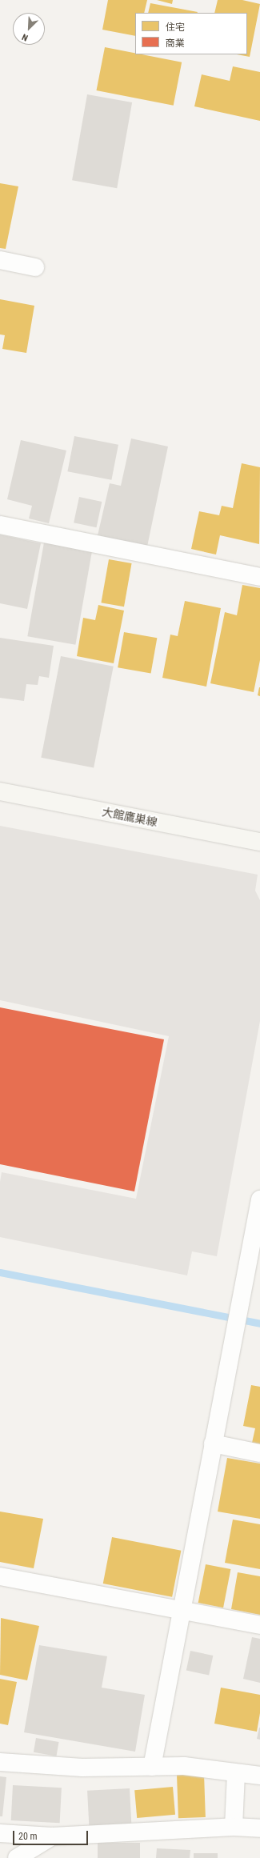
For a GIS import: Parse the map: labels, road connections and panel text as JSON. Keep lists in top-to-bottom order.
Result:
{
  "streets": {
    "main road": ["大館鷹巣線"]
  },
  "legend": ["住宅", "商業"],
  "scale_bar": "20 m",
  "north": "bottom left"
}
